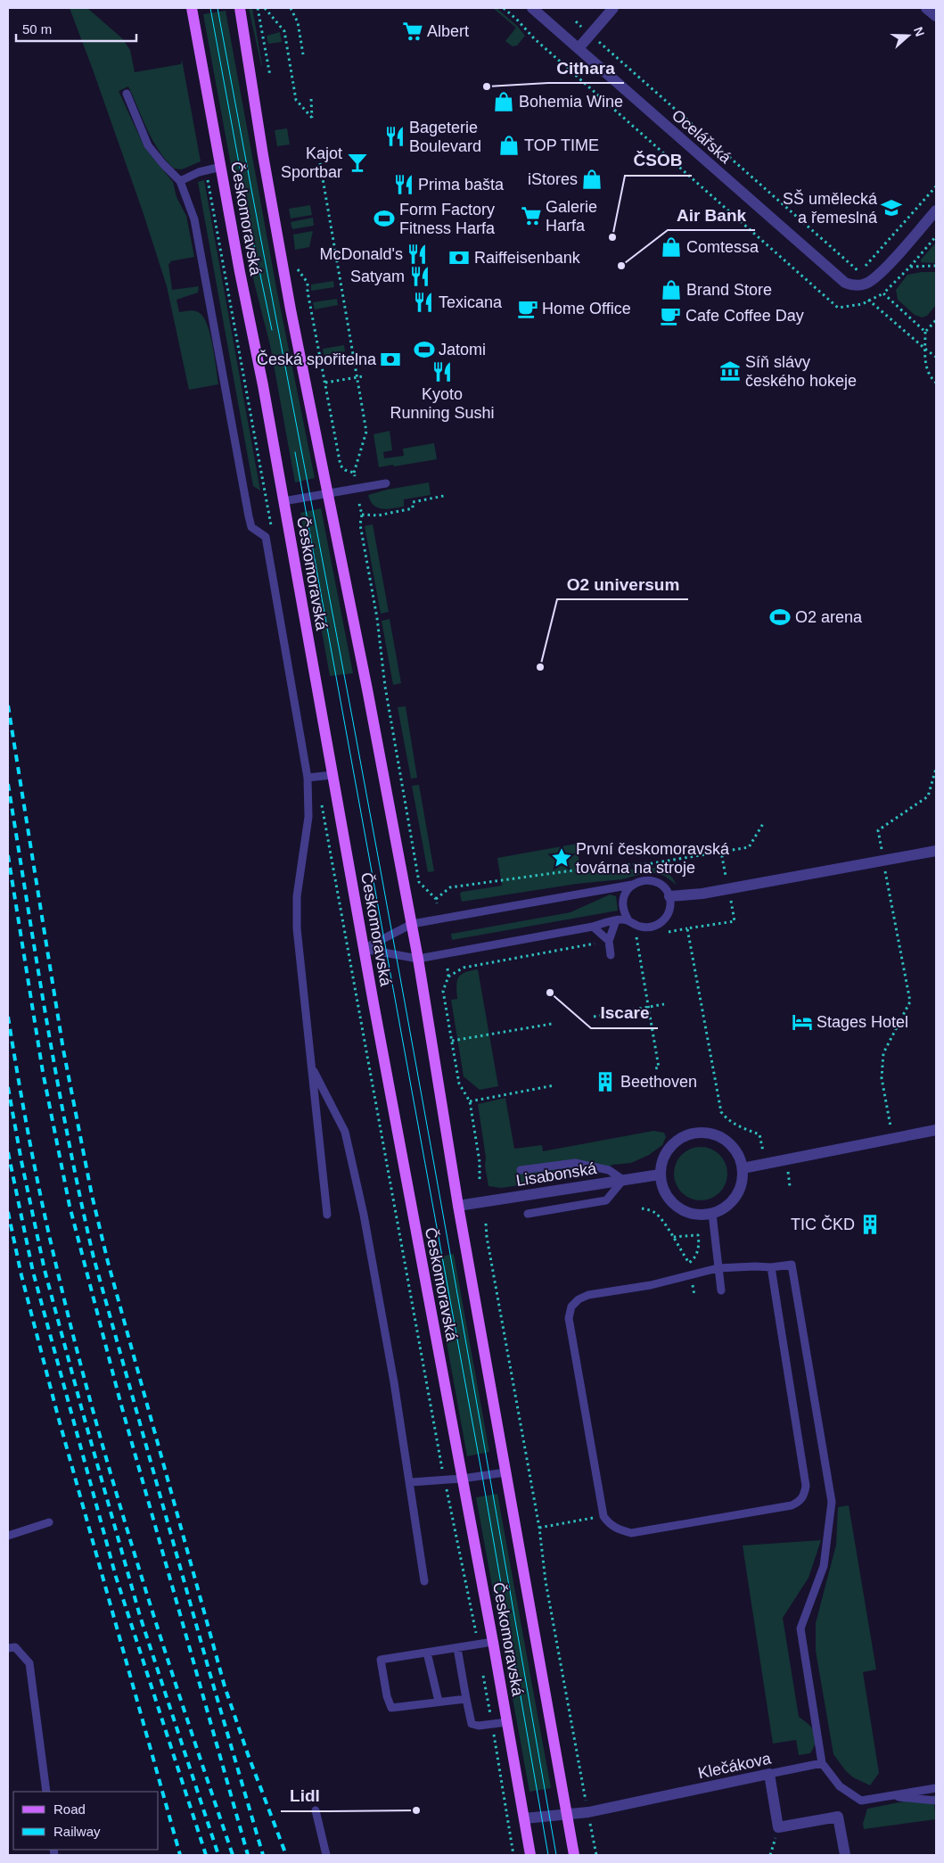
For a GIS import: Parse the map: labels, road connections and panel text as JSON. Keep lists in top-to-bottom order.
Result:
{
  "streets": {
    "main road": ["Českomoravská"],
    "street": ["Ocelářská", "Lisabonská", "Klečákova"]
  },
  "crossings": [
    ["Českomoravská", "Lisabonská"],
    ["Českomoravská", "Klečákova"]
  ],
  "places": {
    "supermarket": ["Albert", "Galerie Harfa"],
    "other": [
      "Cithara",
      "ČSOB",
      "Air Bank",
      "O2 universum",
      "Iscare",
      "Lidl"
    ],
    "shop": [
      "Bohemia Wine",
      "TOP TIME",
      "iStores",
      "Comtessa",
      "Brand Store"
    ],
    "restaurant": [
      "Bageterie Boulevard",
      "Prima bašta",
      "McDonald's",
      "Satyam",
      "Texicana",
      "Kyoto Running Sushi"
    ],
    "bar": ["Kajot Sportbar"],
    "school or university": ["SŠ umělecká a řemeslná"],
    "sports": ["Form Factory Fitness Harfa", "Jatomi", "O2 arena"],
    "bank": ["Raiffeisenbank", "Česká spořitelna"],
    "cafe": ["Home Office", "Cafe Coffee Day"],
    "museum": ["Síň slávy českého hokeje"],
    "place": ["První českomoravská továrna na stroje"],
    "hotel": ["Stages Hotel"],
    "building": ["Beethoven", "TIC ČKD"]
  },
  "legend": ["Road", "Railway"],
  "scale_bar": "50 m",
  "north": "right"
}
